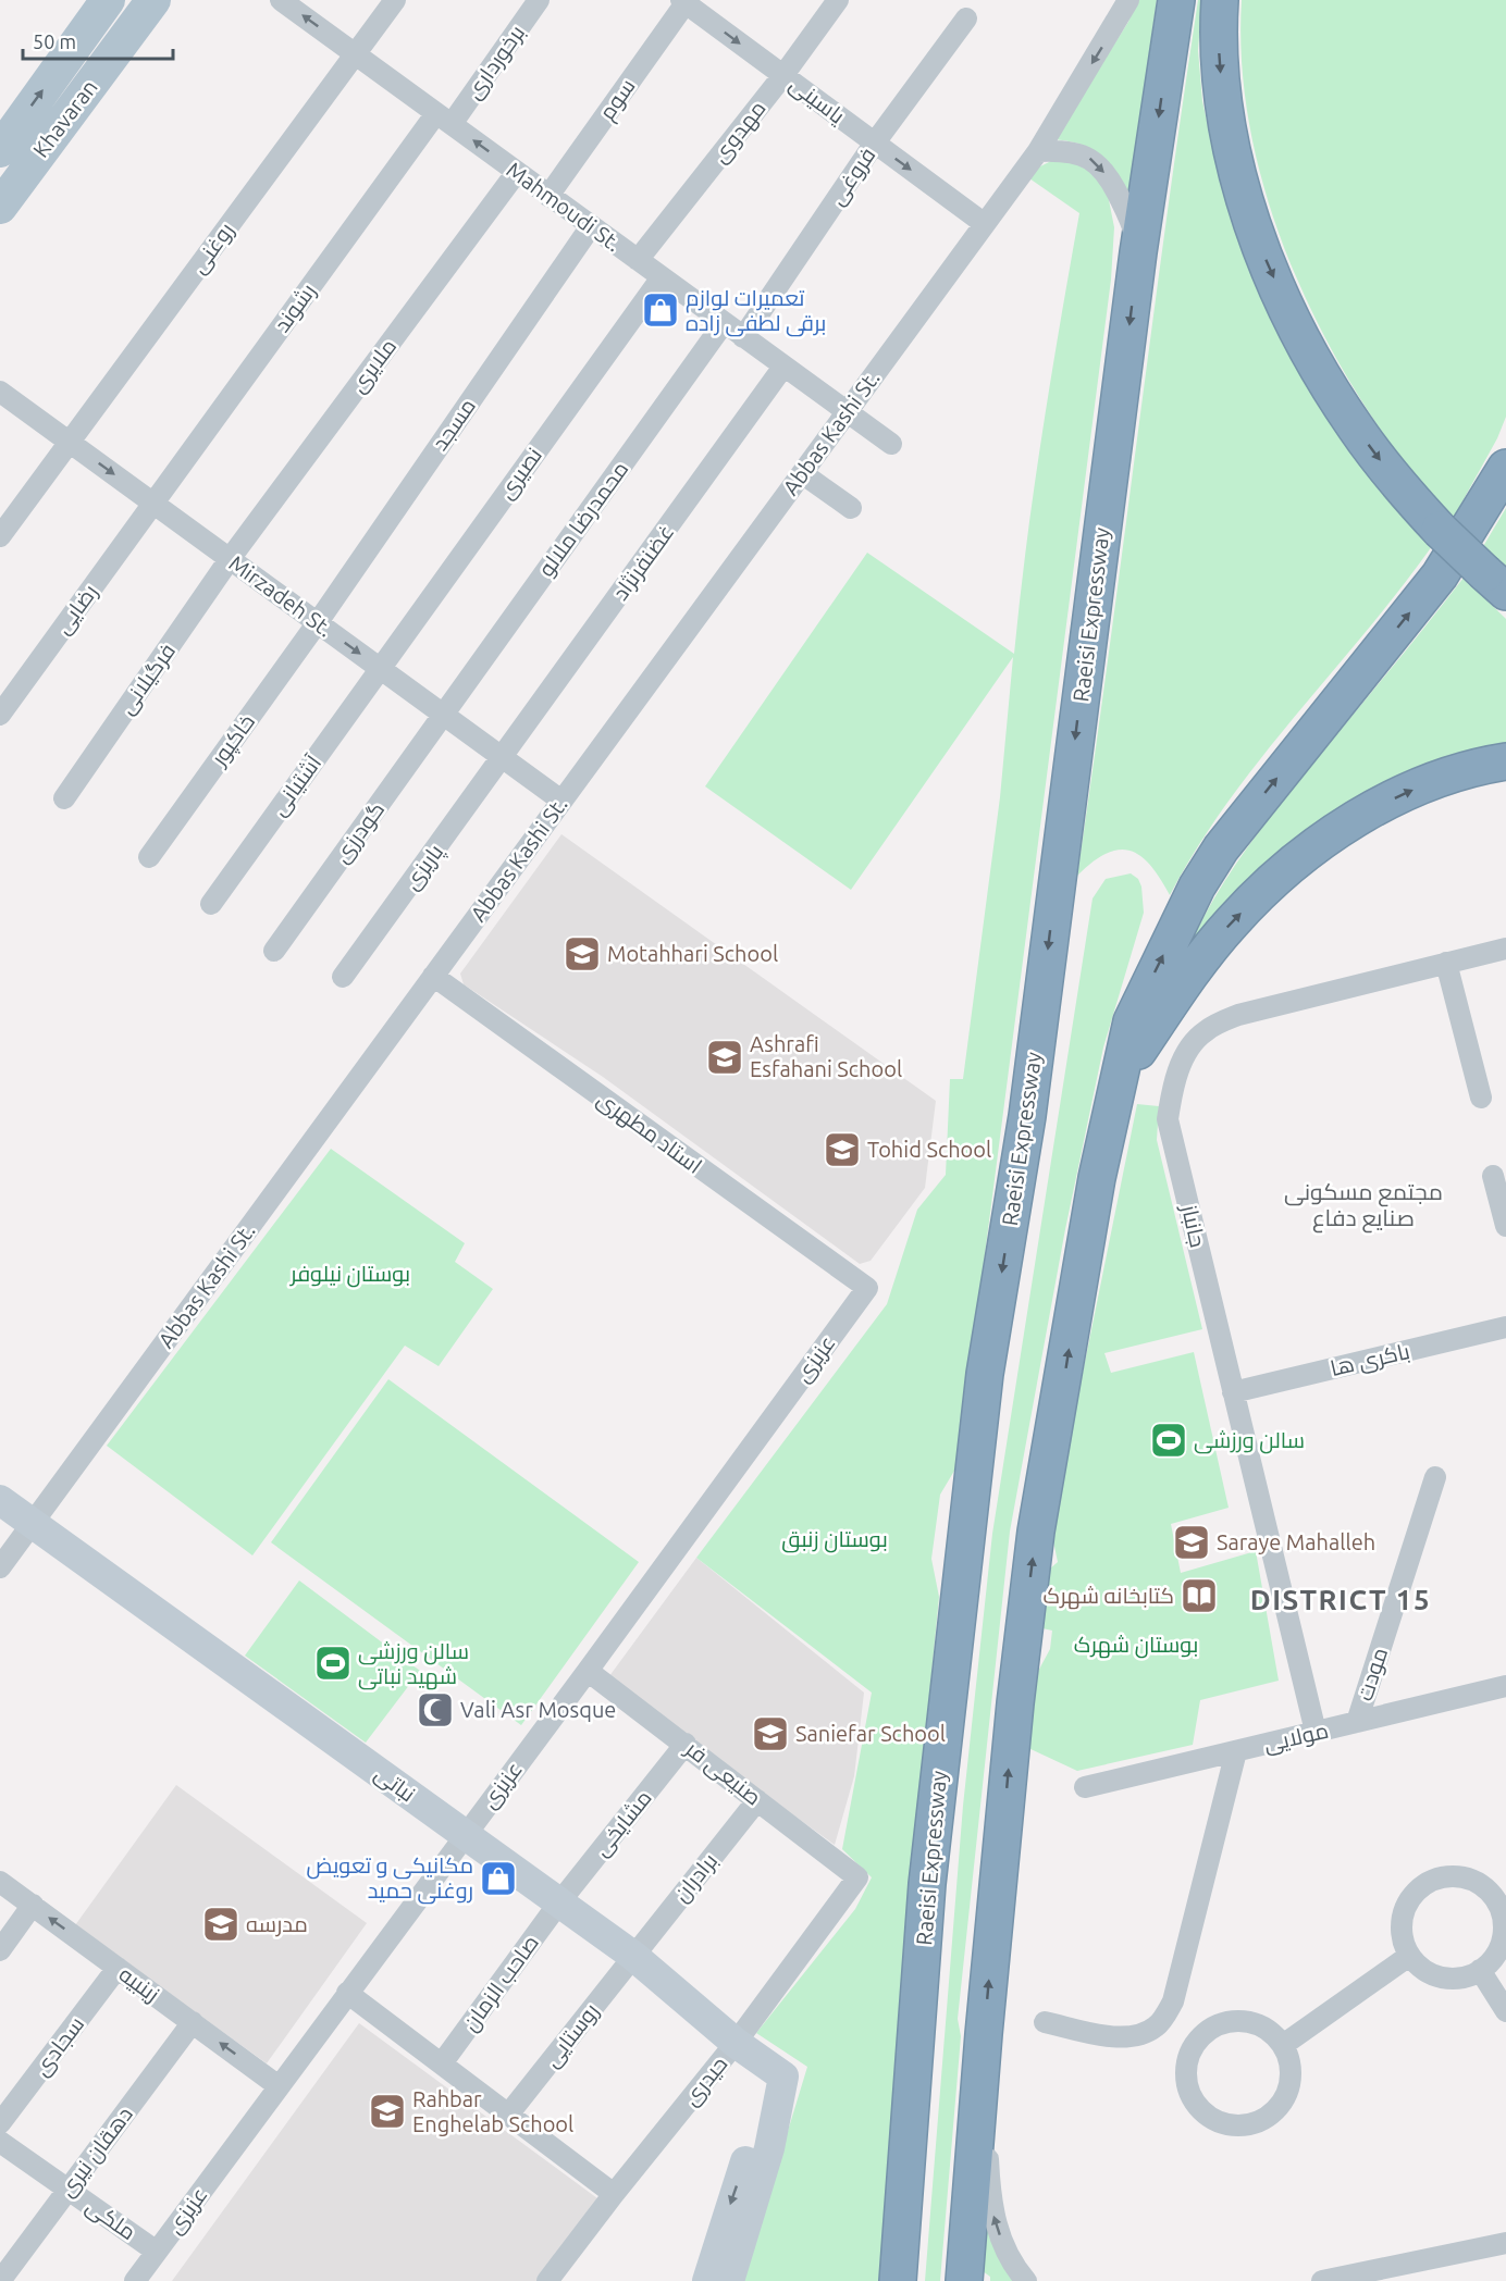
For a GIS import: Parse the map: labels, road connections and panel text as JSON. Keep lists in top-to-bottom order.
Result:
{
  "streets": {
    "highway": ["Raeisi Expressway"],
    "main road": ["Khavaran", "نباتی"],
    "street": [
      "برخورداری",
      "سوم",
      "یاسینی",
      "مهدوی",
      "فروغی",
      "Mahmoudi St.",
      "روغنی",
      "رشوند",
      "ملایری",
      "مسجد",
      "Abbas Kashi St.",
      "نصیری",
      "محمدرضا ملالو",
      "غضنفرنژاد",
      "Mirzadeh St.",
      "رضایی",
      "فرگیلانی",
      "خاکپور",
      "آشتیانی",
      "گودرزی",
      "پاریزی",
      "استاد مطهری",
      "جانباز",
      "عزیزی",
      "باکری ها",
      "مودت",
      "مولايی",
      "صنیعی فر",
      "مشایخی",
      "برادران",
      "صاحب الزمان",
      "زینبیه",
      "روستایی",
      "سجادی",
      "حیدری",
      "دهقان نیری",
      "ملکی"
    ]
  },
  "crossings": [
    ["برخورداری", "Mahmoudi St."],
    ["برخورداری", "رشوند"],
    ["سوم", "یاسینی"],
    ["سوم", "Mahmoudi St."],
    ["یاسینی", "مهدوی"],
    ["یاسینی", "فروغی"],
    ["یاسینی", "Abbas Kashi St."],
    ["مهدوی", "Mahmoudi St."],
    ["فروغی", "Mahmoudi St."],
    ["Mahmoudi St.", "روغنی"],
    ["Mahmoudi St.", "رشوند"],
    ["Mahmoudi St.", "ملایری"],
    ["Mahmoudi St.", "مسجد"],
    ["Mahmoudi St.", "Abbas Kashi St."],
    ["Mahmoudi St.", "نصیری"],
    ["Mahmoudi St.", "محمدرضا ملالو"],
    ["Mahmoudi St.", "غضنفرنژاد"],
    ["روغنی", "Mirzadeh St."],
    ["رشوند", "Mirzadeh St."],
    ["رشوند", "رضایی"],
    ["ملایری", "Mirzadeh St."],
    ["ملایری", "فرگیلانی"],
    ["مسجد", "Mirzadeh St."],
    ["مسجد", "خاکپور"],
    ["Abbas Kashi St.", "Mirzadeh St."],
    ["Abbas Kashi St.", "استاد مطهری"],
    ["Abbas Kashi St.", "نباتی"],
    ["نصیری", "Mirzadeh St."],
    ["نصیری", "آشتیانی"],
    ["محمدرضا ملالو", "Mirzadeh St."],
    ["محمدرضا ملالو", "گودرزی"],
    ["غضنفرنژاد", "Mirzadeh St."],
    ["غضنفرنژاد", "پاریزی"],
    ["Mirzadeh St.", "رضایی"],
    ["Mirzadeh St.", "فرگیلانی"],
    ["Mirzadeh St.", "خاکپور"],
    ["Mirzadeh St.", "آشتیانی"],
    ["Mirzadeh St.", "گودرزی"],
    ["Mirzadeh St.", "پاریزی"],
    ["استاد مطهری", "عزیزی"],
    ["جانباز", "باکری ها"],
    ["جانباز", "مولايی"],
    ["عزیزی", "صنیعی فر"],
    ["عزیزی", "نباتی"],
    ["عزیزی", "زینبیه"],
    ["عزیزی", "ملکی"],
    ["مودت", "مولايی"],
    ["صنیعی فر", "مشایخی"],
    ["صنیعی فر", "برادران"],
    ["صنیعی فر", "حیدری"],
    ["نباتی", "مشایخی"],
    ["نباتی", "برادران"],
    ["نباتی", "صاحب الزمان"],
    ["نباتی", "روستایی"],
    ["نباتی", "حیدری"],
    ["مشایخی", "صاحب الزمان"],
    ["برادران", "روستایی"],
    ["زینبیه", "سجادی"],
    ["زینبیه", "دهقان نیری"],
    ["دهقان نیری", "ملکی"]
  ],
  "one_way": ["یاسینی", "زینبیه"],
  "districts": ["مجتمع مسکونی صنایع دفاع", "DISTRICT 15"],
  "parks": ["بوستان نیلوفر", "بوستان زنبق", "بوستان شهرک"],
  "places": {
    "shop": ["تعمیرات لوازم برقی لطفی زاده", "مکانیکی و تعویض روغنی حمید"],
    "school or university": [
      "Motahhari School",
      "Ashrafi Esfahani School",
      "Tohid School",
      "Saraye Mahalleh",
      "Saniefar School",
      "مدرسه",
      "Rahbar Enghelab School"
    ],
    "sports": ["سالن ورزشی", "سالن ورزشی شهید نباتی"],
    "library": ["کتابخانه شهرک"],
    "mosque": ["Vali Asr Mosque"]
  },
  "scale_bar": "50 m"
}
